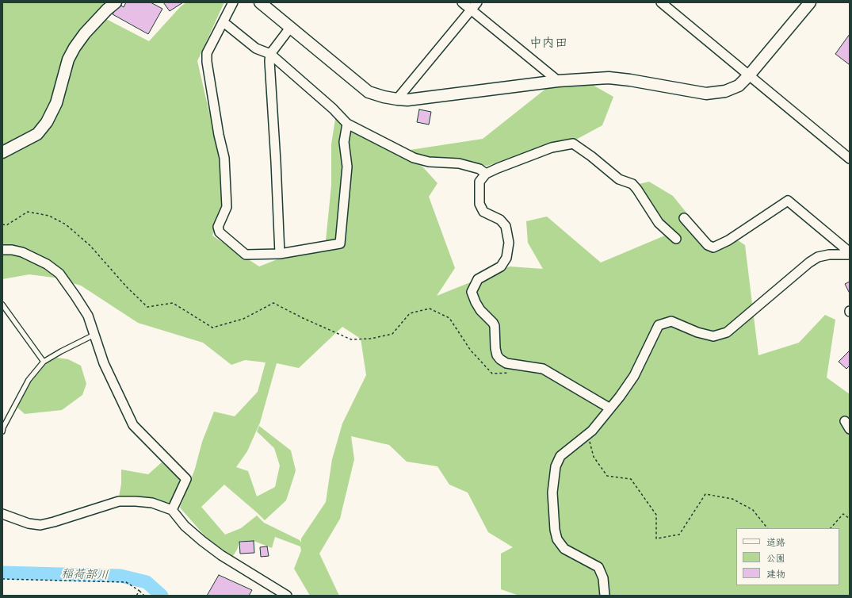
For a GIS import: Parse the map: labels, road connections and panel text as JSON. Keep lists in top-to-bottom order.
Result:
{
  "districts": ["中内田"],
  "water": ["稲荷部川"],
  "legend": ["道路", "公園", "建物"]
}
